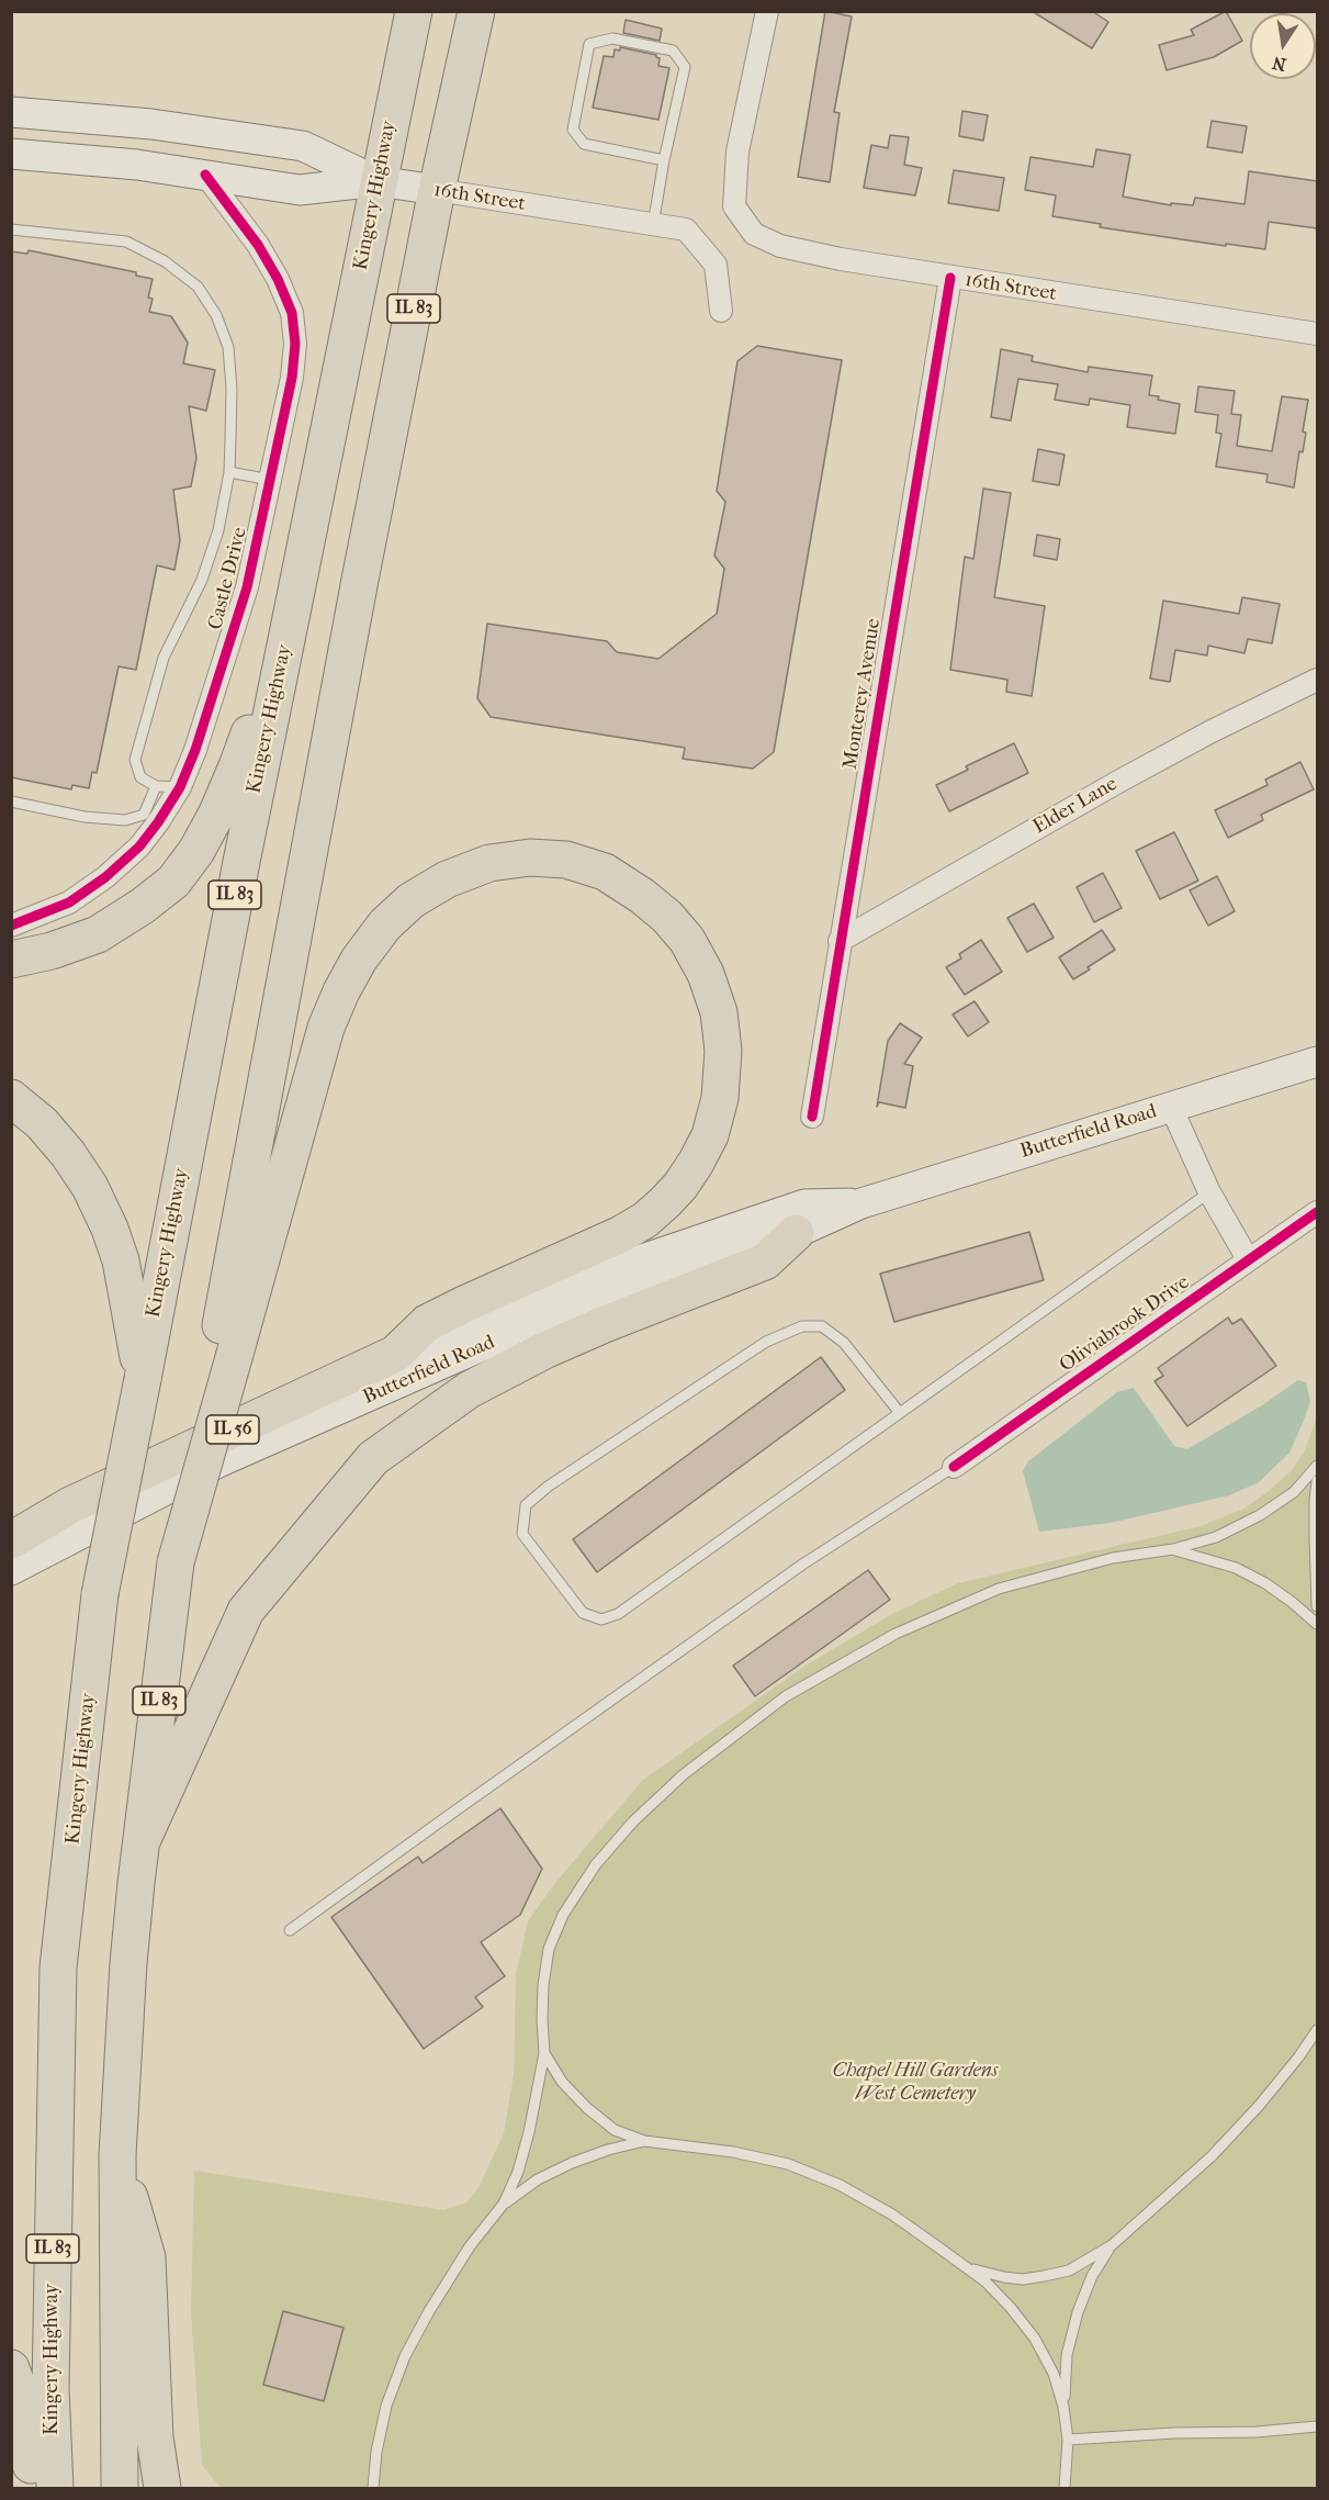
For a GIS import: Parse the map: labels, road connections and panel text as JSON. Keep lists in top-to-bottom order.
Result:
{
  "streets": {
    "highway": [
      "Kingery Highway",
      "IL 83",
      "Butterfield Road",
      "IL 56"
    ],
    "main road": ["16th Street"],
    "street": [
      "Castle Drive",
      "Monterey Avenue",
      "Elder Lane",
      "Oliviabrook Drive"
    ]
  },
  "crossings": [
    ["Kingery Highway", "16th Street"],
    ["16th Street", "IL 83"],
    ["16th Street", "Castle Drive"],
    ["16th Street", "Monterey Avenue"],
    ["Monterey Avenue", "Elder Lane"]
  ],
  "parks": ["Chapel Hill Gardens West Cemetery"],
  "north": "bottom"
}
